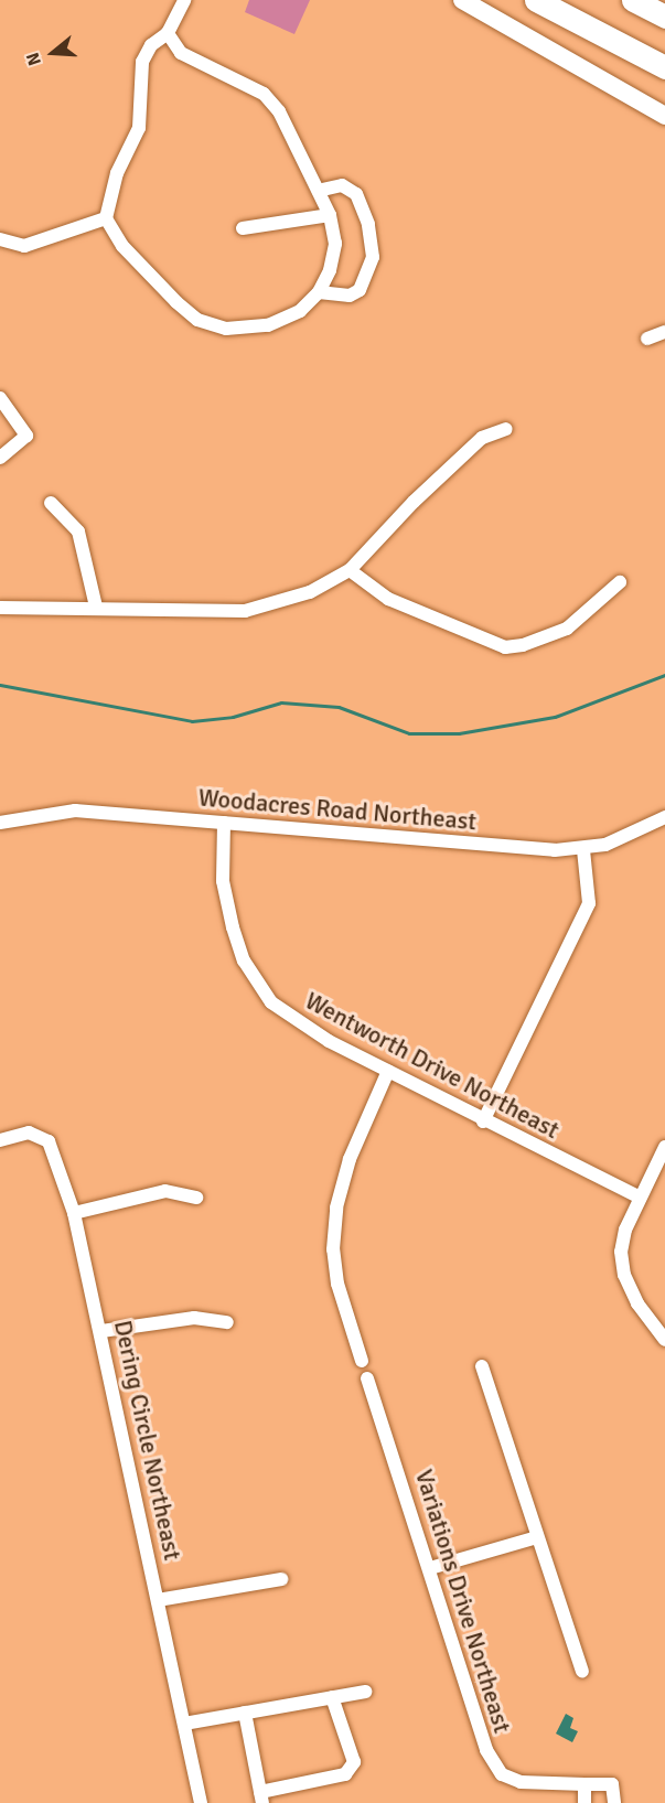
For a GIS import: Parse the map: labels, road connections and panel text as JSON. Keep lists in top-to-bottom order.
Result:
{
  "streets": {
    "street": [
      "Woodacres Road Northeast",
      "Wentworth Drive Northeast",
      "Dering Circle Northeast",
      "Variations Drive Northeast"
    ]
  },
  "crossings": [
    ["Woodacres Road Northeast", "Wentworth Drive Northeast"]
  ],
  "north": "left"
}
